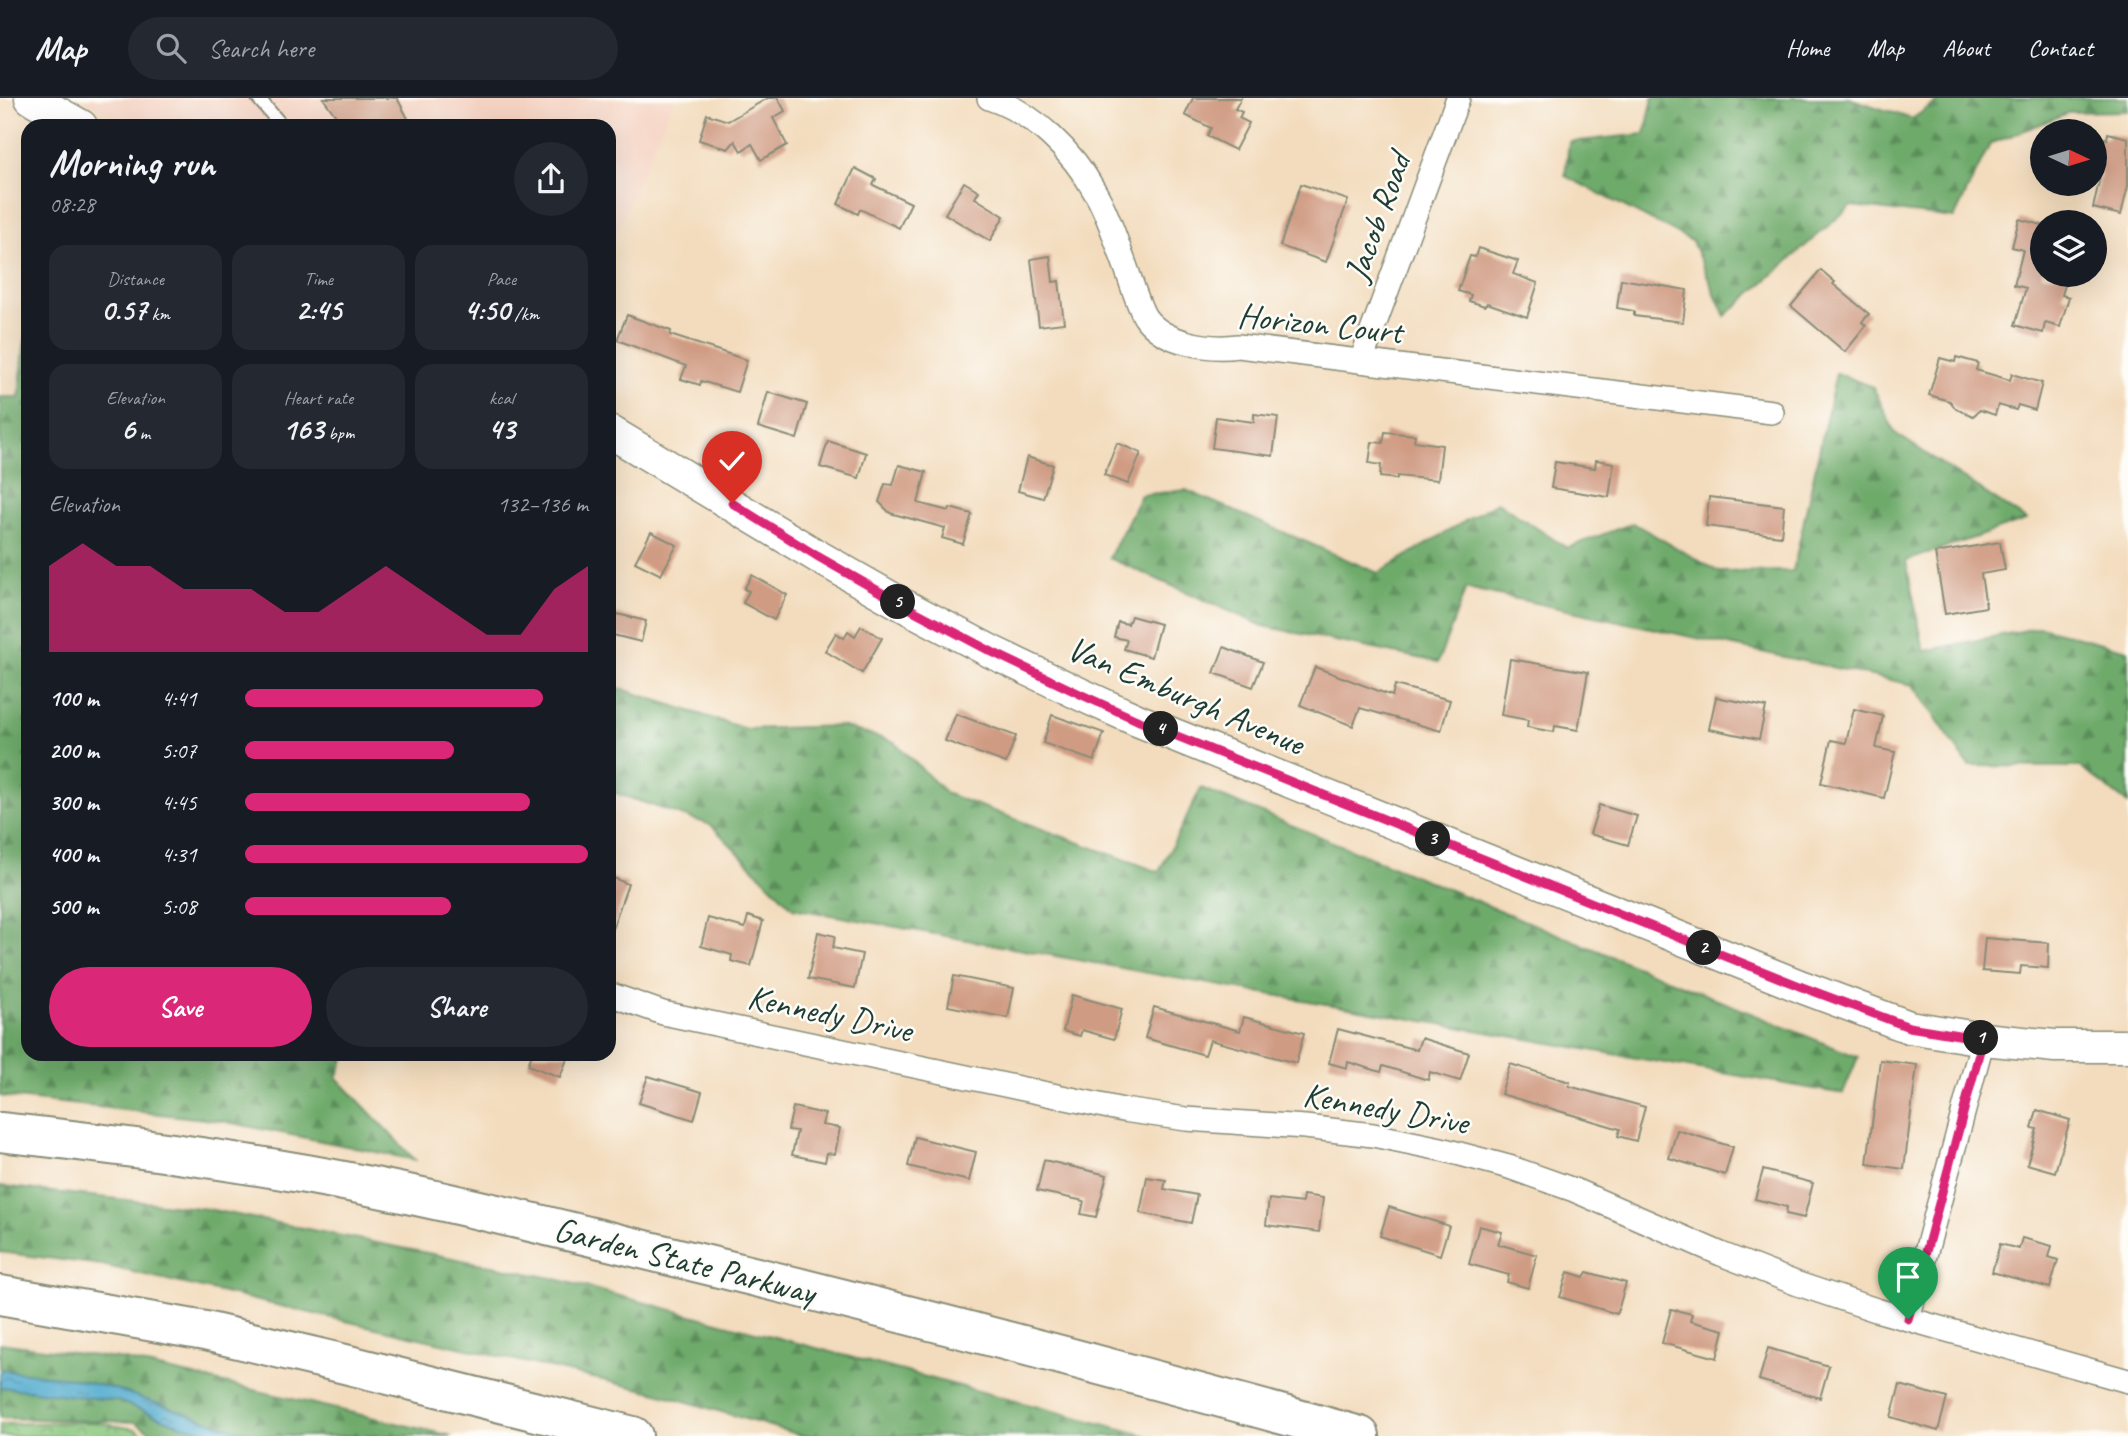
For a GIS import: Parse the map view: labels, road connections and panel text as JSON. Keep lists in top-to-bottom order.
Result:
{
  "streets": {
    "highway": ["Garden State Parkway"],
    "main road": ["Van Emburgh Avenue"],
    "street": ["Jacob Road", "Horizon Court", "Kennedy Drive"]
  },
  "crossings": [
    ["Jacob Road", "Horizon Court"]
  ],
  "north": "right",
  "page": {
    "header": "Map",
    "search": "Search here",
    "nav": [
      "Home",
      "Map",
      "About",
      "Contact"
    ],
    "heading": ["Morning run", "08:28"],
    "stats": [
      ["Distance", "0.57 km"],
      ["Time", "2:45"],
      ["Pace", "4:50 /km"],
      ["Elevation", "6 m"],
      ["Heart rate", "163 bpm"],
      ["kcal", "43"]
    ],
    "chart": ["Elevation", "132–136 m"],
    "pins": [
      "5",
      "4",
      "3",
      "2",
      "1"
    ],
    "list": [
      {
        "name": "100 m",
        "note": "4:41"
      },
      {
        "name": "200 m",
        "note": "5:07"
      },
      {
        "name": "300 m",
        "note": "4:45"
      },
      {
        "name": "400 m",
        "note": "4:31"
      },
      {
        "name": "500 m",
        "note": "5:08"
      }
    ],
    "buttons": ["Save", "Share"]
  }
}
